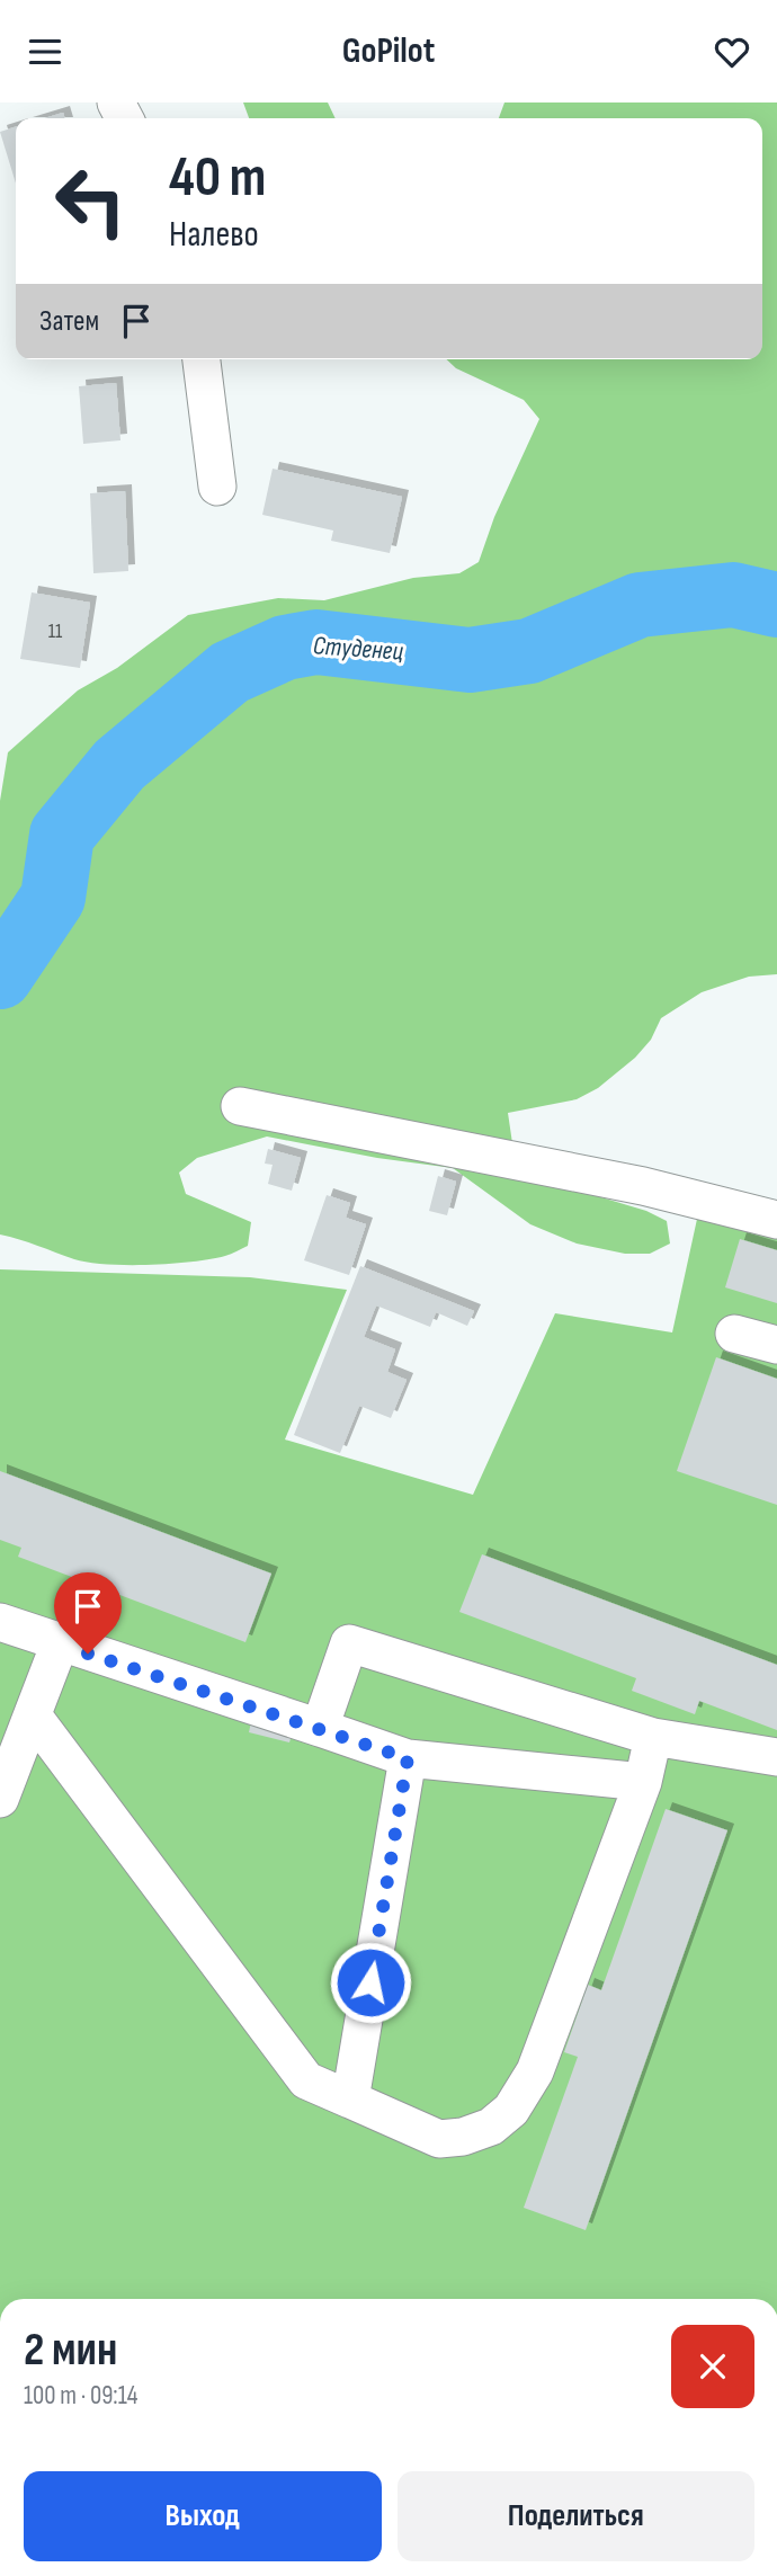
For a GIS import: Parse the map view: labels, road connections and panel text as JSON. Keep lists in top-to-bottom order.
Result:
{
  "water": ["Студенец"],
  "house_numbers": ["11"],
  "page": {
    "header": "GoPilot",
    "turn": ["40 m", "Налево"],
    "then": "Затем",
    "heading": ["2 мин", "100 m · 09:14"],
    "buttons": ["Выход", "Поделиться"]
  }
}
